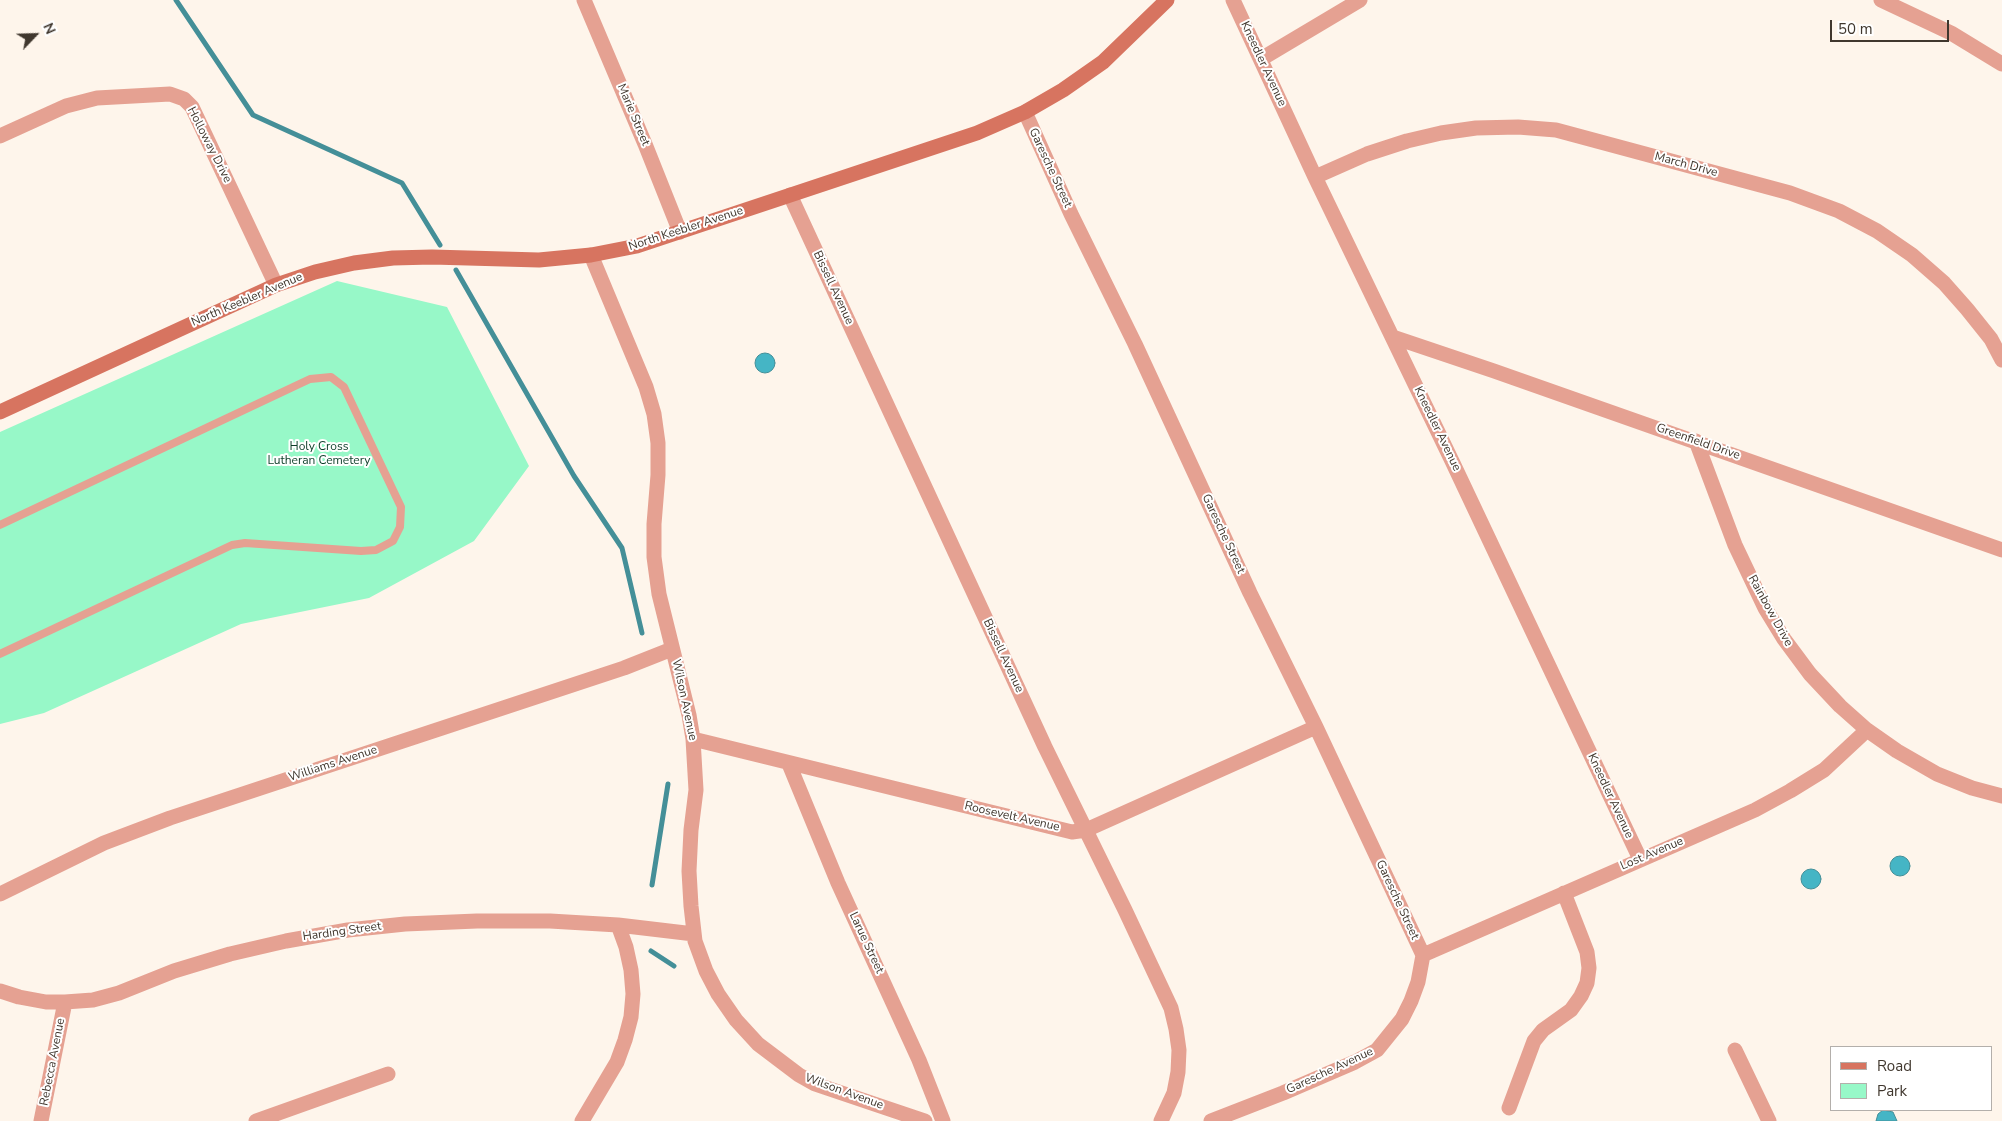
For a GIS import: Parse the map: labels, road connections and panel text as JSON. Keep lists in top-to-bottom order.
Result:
{
  "streets": {
    "street": [
      "Kneedler Avenue",
      "Marie Street",
      "Holloway Drive",
      "March Drive",
      "Garesche Street",
      "North Keebler Avenue",
      "Bissell Avenue",
      "Greenfield Drive",
      "Rainbow Drive",
      "Wilson Avenue",
      "Williams Avenue",
      "Roosevelt Avenue",
      "Lost Avenue",
      "Harding Street",
      "Larue Street",
      "Rebecca Avenue",
      "Garesche Avenue"
    ]
  },
  "crossings": [
    ["Kneedler Avenue", "March Drive"],
    ["Kneedler Avenue", "Greenfield Drive"],
    ["Kneedler Avenue", "Lost Avenue"],
    ["Marie Street", "North Keebler Avenue"],
    ["Holloway Drive", "North Keebler Avenue"],
    ["Garesche Street", "North Keebler Avenue"],
    ["Garesche Street", "Roosevelt Avenue"],
    ["Garesche Street", "Lost Avenue"],
    ["Garesche Street", "Garesche Avenue"],
    ["North Keebler Avenue", "Bissell Avenue"],
    ["North Keebler Avenue", "Wilson Avenue"],
    ["Bissell Avenue", "Roosevelt Avenue"],
    ["Greenfield Drive", "Rainbow Drive"],
    ["Rainbow Drive", "Lost Avenue"],
    ["Wilson Avenue", "Williams Avenue"],
    ["Wilson Avenue", "Roosevelt Avenue"],
    ["Wilson Avenue", "Harding Street"],
    ["Roosevelt Avenue", "Larue Street"],
    ["Lost Avenue", "Garesche Avenue"],
    ["Harding Street", "Rebecca Avenue"]
  ],
  "parks": ["Holy Cross Lutheran Cemetery"],
  "legend": ["Road", "Park"],
  "scale_bar": "50 m",
  "north": "top right"
}
